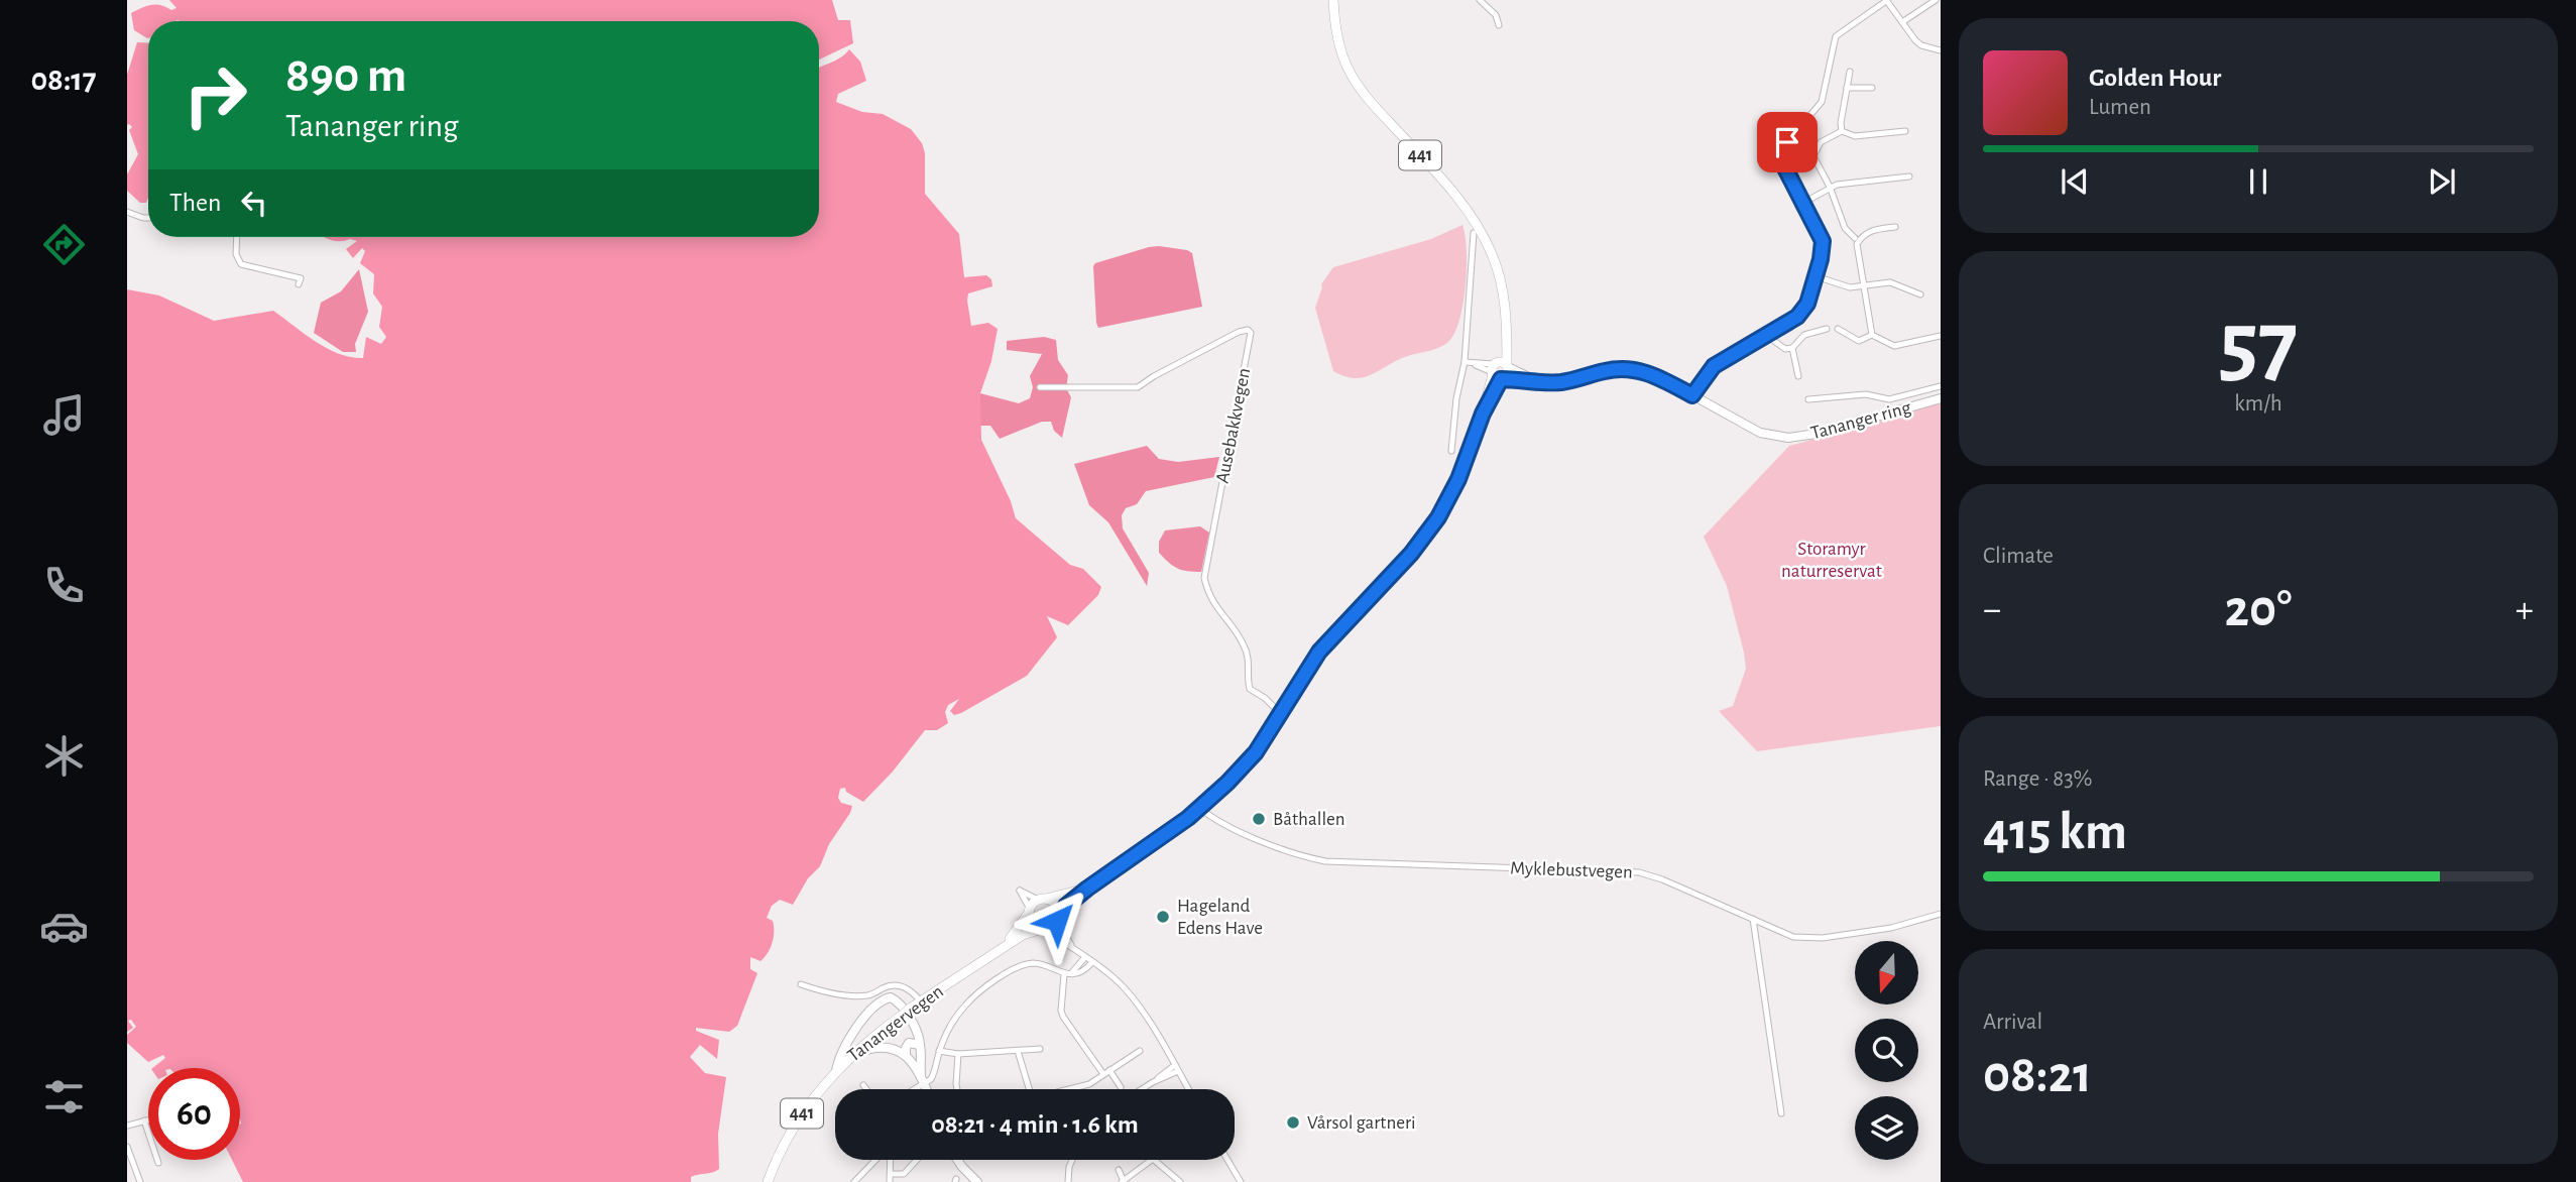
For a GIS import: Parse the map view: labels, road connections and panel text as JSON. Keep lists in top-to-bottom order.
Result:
{
  "streets": {
    "main road": ["441", "Tananger ring", "Tanangervegen"],
    "street": ["Ausebakkvegen", "Myklebustvegen"]
  },
  "crossings": [
    ["441", "Tanangervegen"],
    ["Tananger ring", "Tanangervegen"],
    ["Ausebakkvegen", "Tanangervegen"],
    ["Myklebustvegen", "Tanangervegen"]
  ],
  "parks": ["Storamyr naturreservat"],
  "places": ["Båthallen", "Hageland Edens Have", "Vårsol gartneri"],
  "north": "bottom",
  "page": {
    "tabs": "08:17",
    "turn": ["890 m", "Tananger ring"],
    "song": ["Golden Hour", "Lumen"],
    "then": "Then",
    "tile": [
      ["57", "km/h"],
      "Climate",
      ["Range · 83%", "415 km"],
      ["Arrival", "08:21"]
    ],
    "heat": ["−", "20°", "+"],
    "limit": "60",
    "trip": "08:21 · 4 min · 1.6 km"
  }
}
